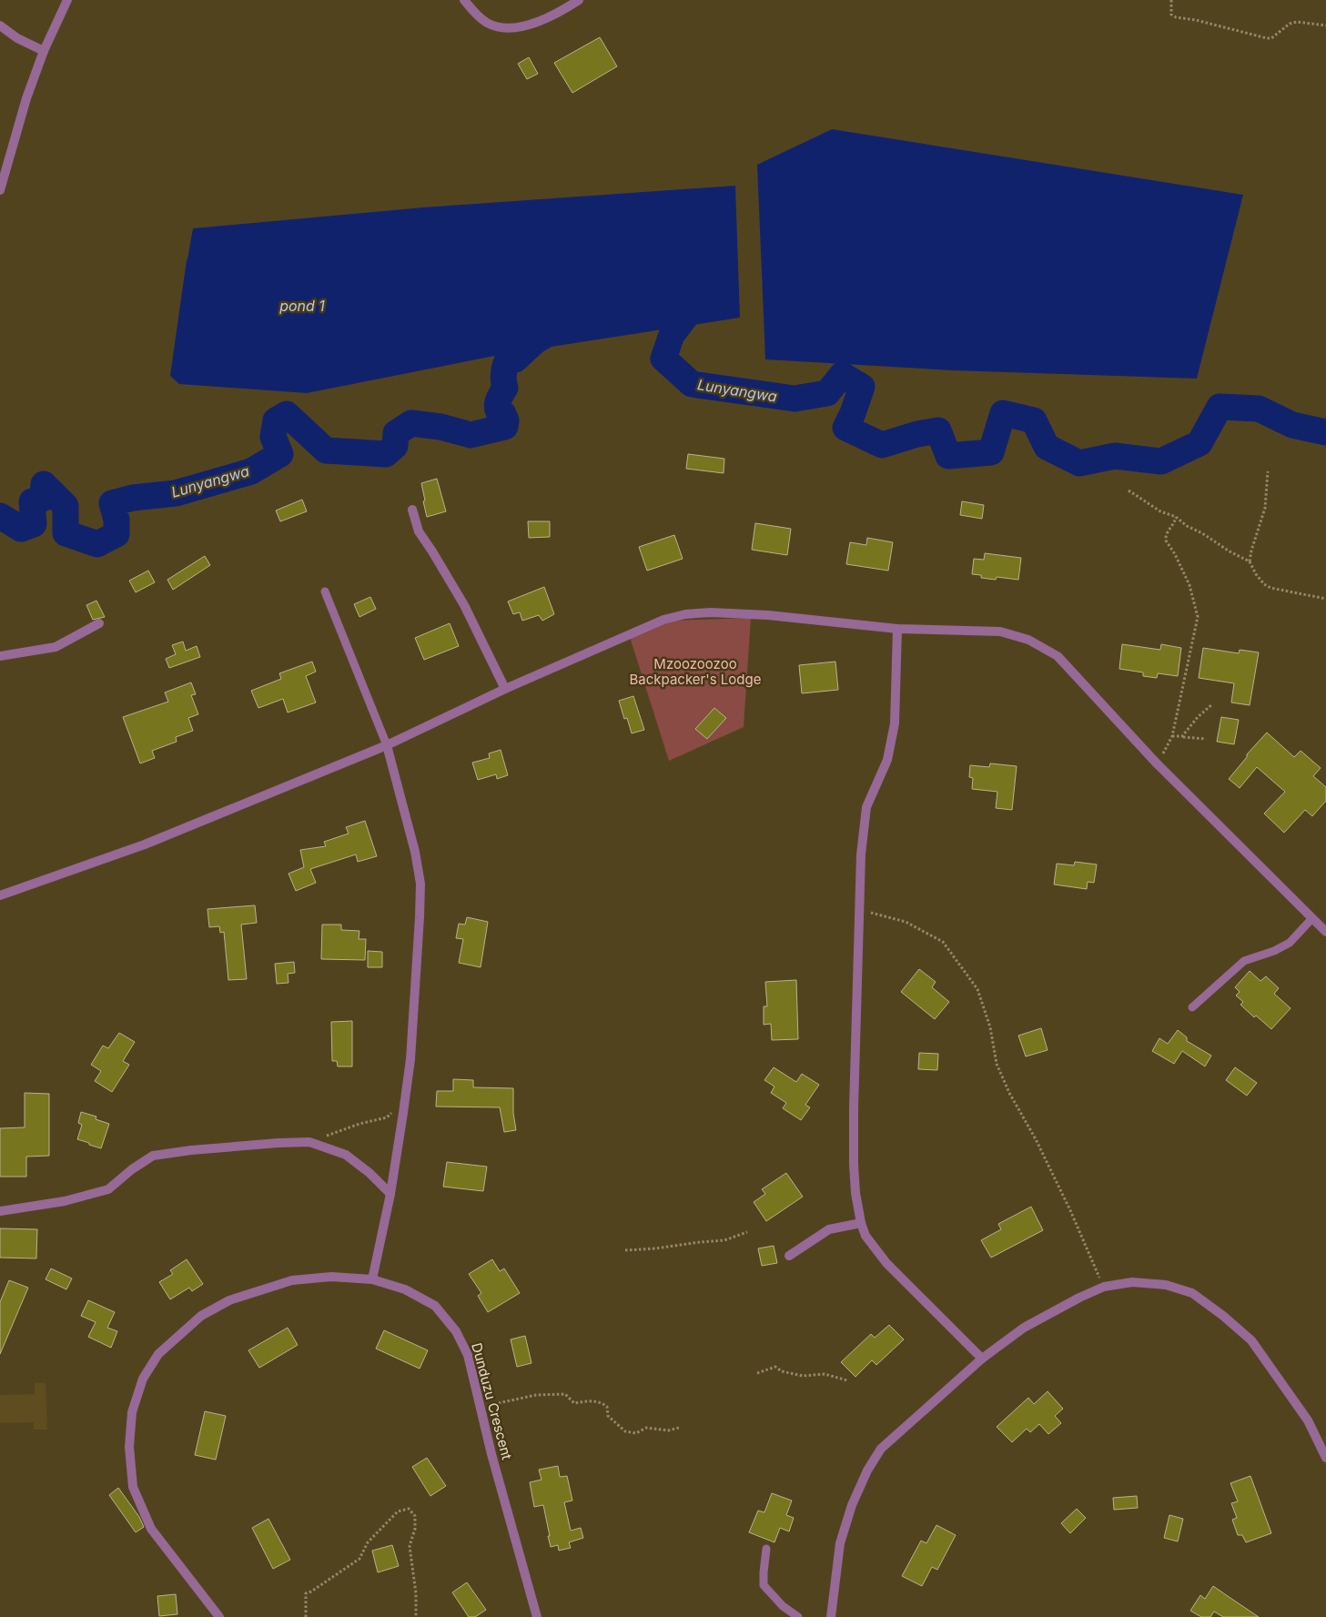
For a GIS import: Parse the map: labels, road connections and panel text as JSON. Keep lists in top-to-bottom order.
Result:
{
  "streets": {
    "street": ["Dunduzu Crescent"]
  },
  "water": ["pond 1", "Lunyangwa"],
  "parks": ["Mzoozoozoo Backpacker's Lodge"]
}
